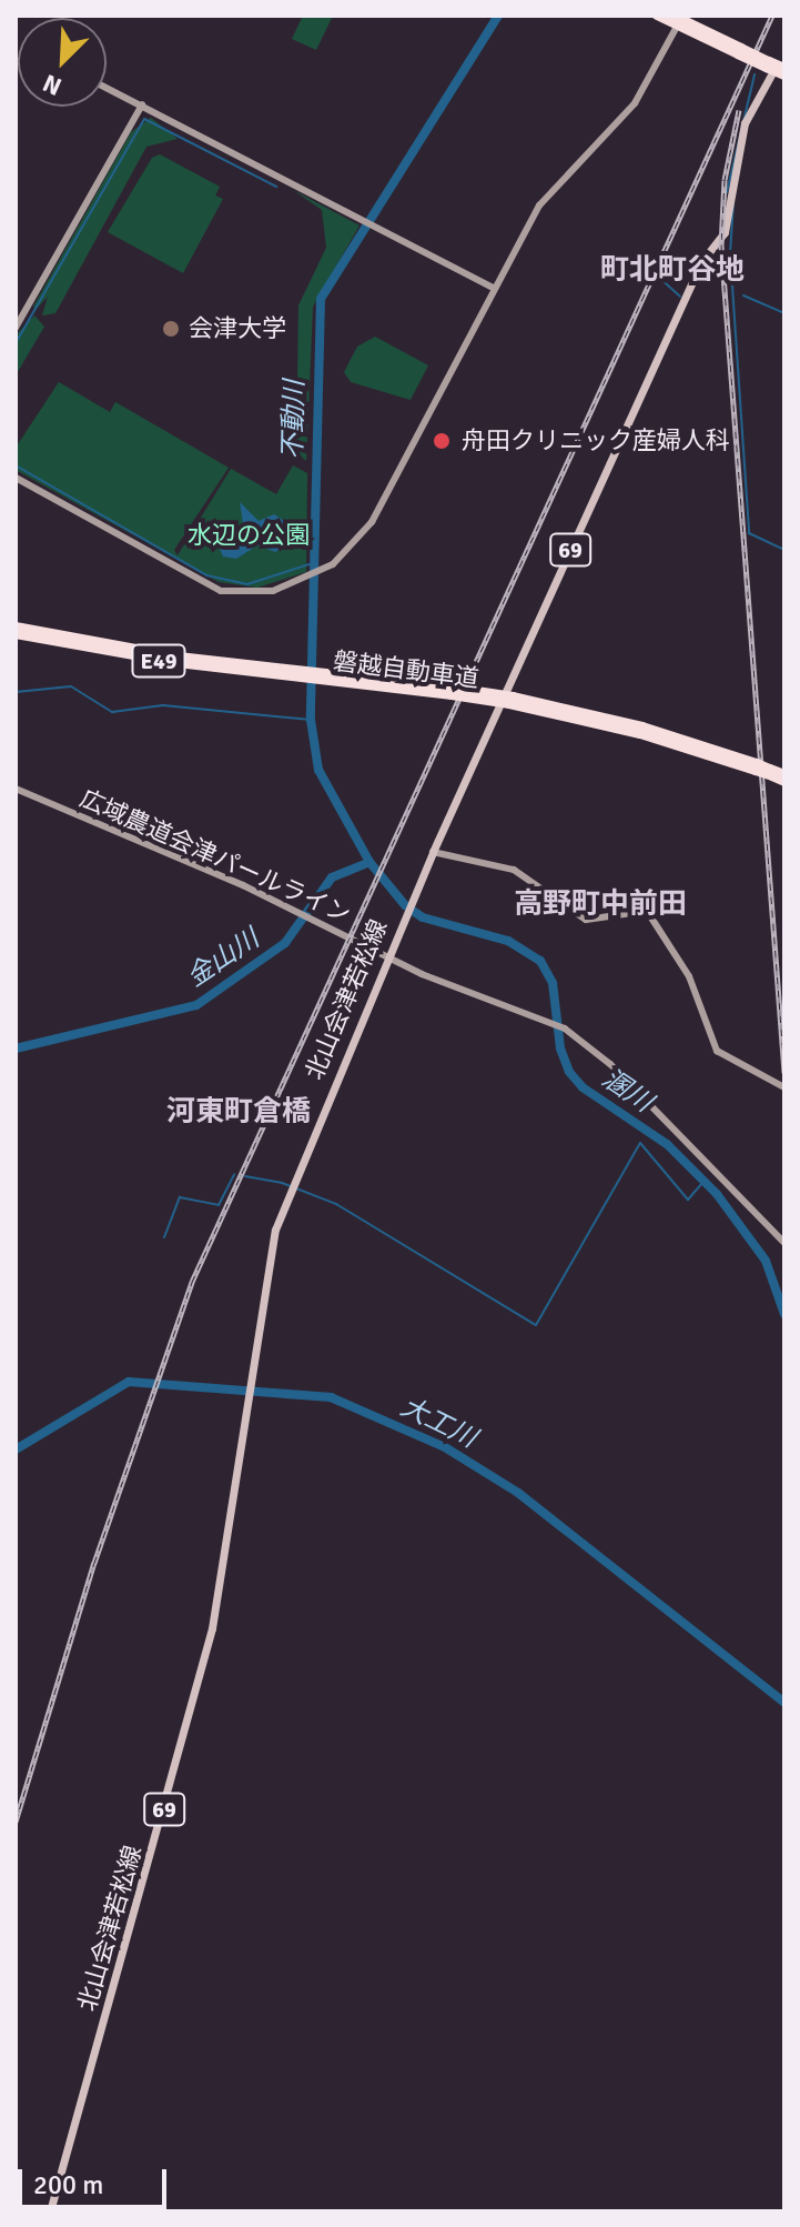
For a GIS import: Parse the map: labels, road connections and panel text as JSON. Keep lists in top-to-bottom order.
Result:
{
  "streets": {
    "highway": ["E49", "磐越自動車道"],
    "main road": ["69", "北山会津若松線"],
    "street": ["広域農道会津パールライン"]
  },
  "crossings": [
    ["広域農道会津パールライン", "北山会津若松線"]
  ],
  "districts": ["町北町谷地", "高野町中前田", "河東町倉橋"],
  "water": [
    "不動川",
    "金山川",
    "溷川",
    "大工川"
  ],
  "parks": ["水辺の公園"],
  "places": ["会津大学", "舟田クリニック産婦人科"],
  "scale_bar": "200 m",
  "north": "bottom left"
}
